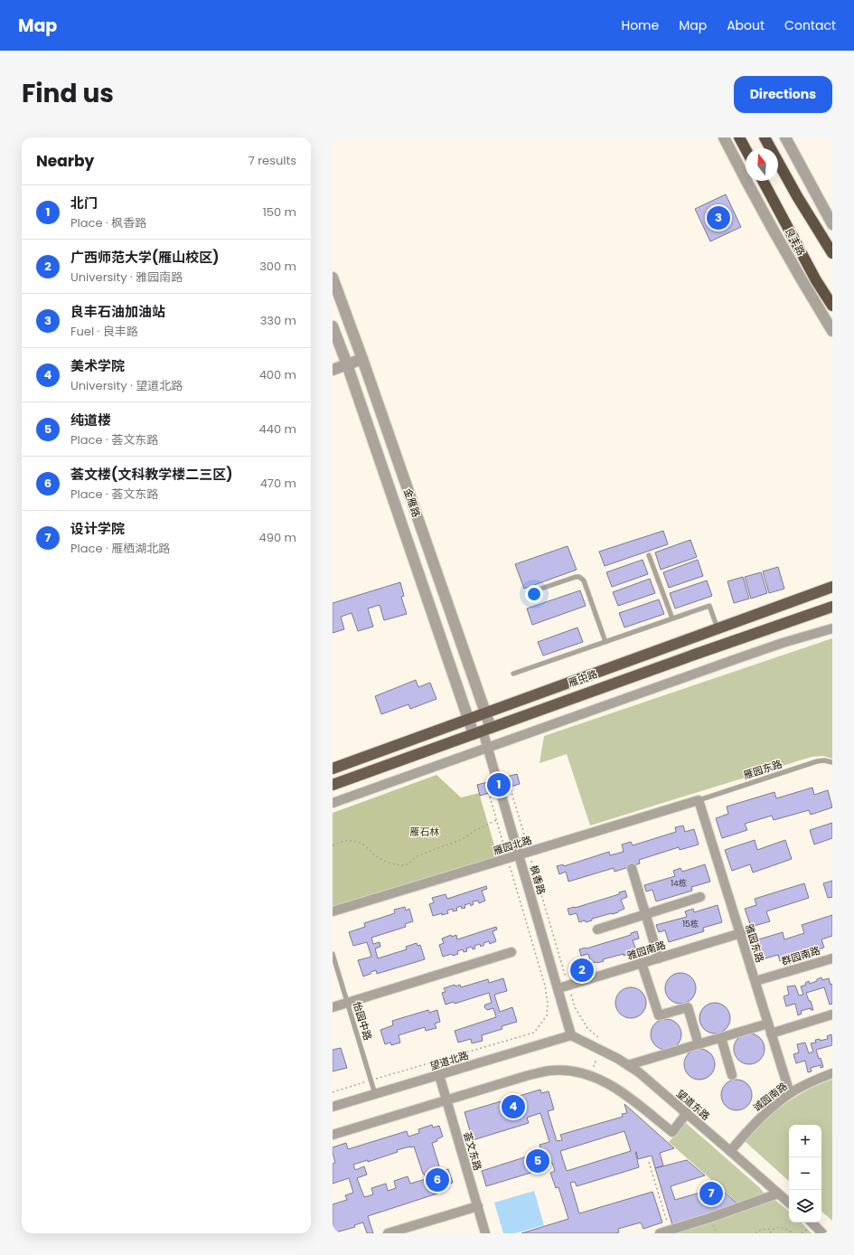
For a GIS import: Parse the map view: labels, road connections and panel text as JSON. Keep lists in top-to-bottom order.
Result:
{
  "streets": {
    "highway": ["良丰路"],
    "main road": ["雁中路"],
    "street": [
      "金雁路",
      "雁园北路",
      "枫香路",
      "雅园东路",
      "雅园南路",
      "群园南路",
      "望道北路",
      "诚园南路",
      "望道东路",
      "荟文东路"
    ],
    "lane": ["雁园东路", "怡园中路"]
  },
  "crossings": [
    ["金雁路", "雁中路"],
    ["金雁路", "枫香路"],
    ["雁中路", "枫香路"],
    ["雁园东路", "雁园北路"],
    ["雁园东路", "雅园东路"],
    ["雁园北路", "枫香路"],
    ["雁园北路", "雅园东路"],
    ["枫香路", "雅园南路"],
    ["枫香路", "望道北路"],
    ["枫香路", "望道东路"],
    ["雅园东路", "雅园南路"],
    ["雅园东路", "群园南路"],
    ["雅园东路", "诚园南路"],
    ["怡园中路", "望道北路"],
    ["望道北路", "望道东路"],
    ["望道北路", "荟文东路"],
    ["诚园南路", "望道东路"]
  ],
  "parks": ["雁石林"],
  "house_numbers": ["14栋", "15栋"],
  "north": "top",
  "page": {
    "header": "Map",
    "nav": [
      "Home",
      "Map",
      "About",
      "Contact"
    ],
    "title": "Find us",
    "buttons": "Directions",
    "heading": ["Nearby", "7 results"],
    "list": [
      {
        "mark": "1",
        "name": "北门",
        "note": "Place · 枫香路",
        "value": "150 m"
      },
      {
        "mark": "2",
        "name": "广西师范大学(雁山校区)",
        "note": "University · 雅园南路",
        "value": "300 m"
      },
      {
        "mark": "3",
        "name": "良丰石油加油站",
        "note": "Fuel · 良丰路",
        "value": "330 m"
      },
      {
        "mark": "4",
        "name": "美术学院",
        "note": "University · 望道北路",
        "value": "400 m"
      },
      {
        "mark": "5",
        "name": "纯道楼",
        "note": "Place · 荟文东路",
        "value": "440 m"
      },
      {
        "mark": "6",
        "name": "荟文楼(文科教学楼二三区)",
        "note": "Place · 荟文东路",
        "value": "470 m"
      },
      {
        "mark": "7",
        "name": "设计学院",
        "note": "Place · 雁栖湖北路",
        "value": "490 m"
      }
    ],
    "pins": [
      "3",
      "1",
      "2",
      "4",
      "5",
      "6",
      "7"
    ],
    "map_buttons": ["+", "−"]
  }
}
